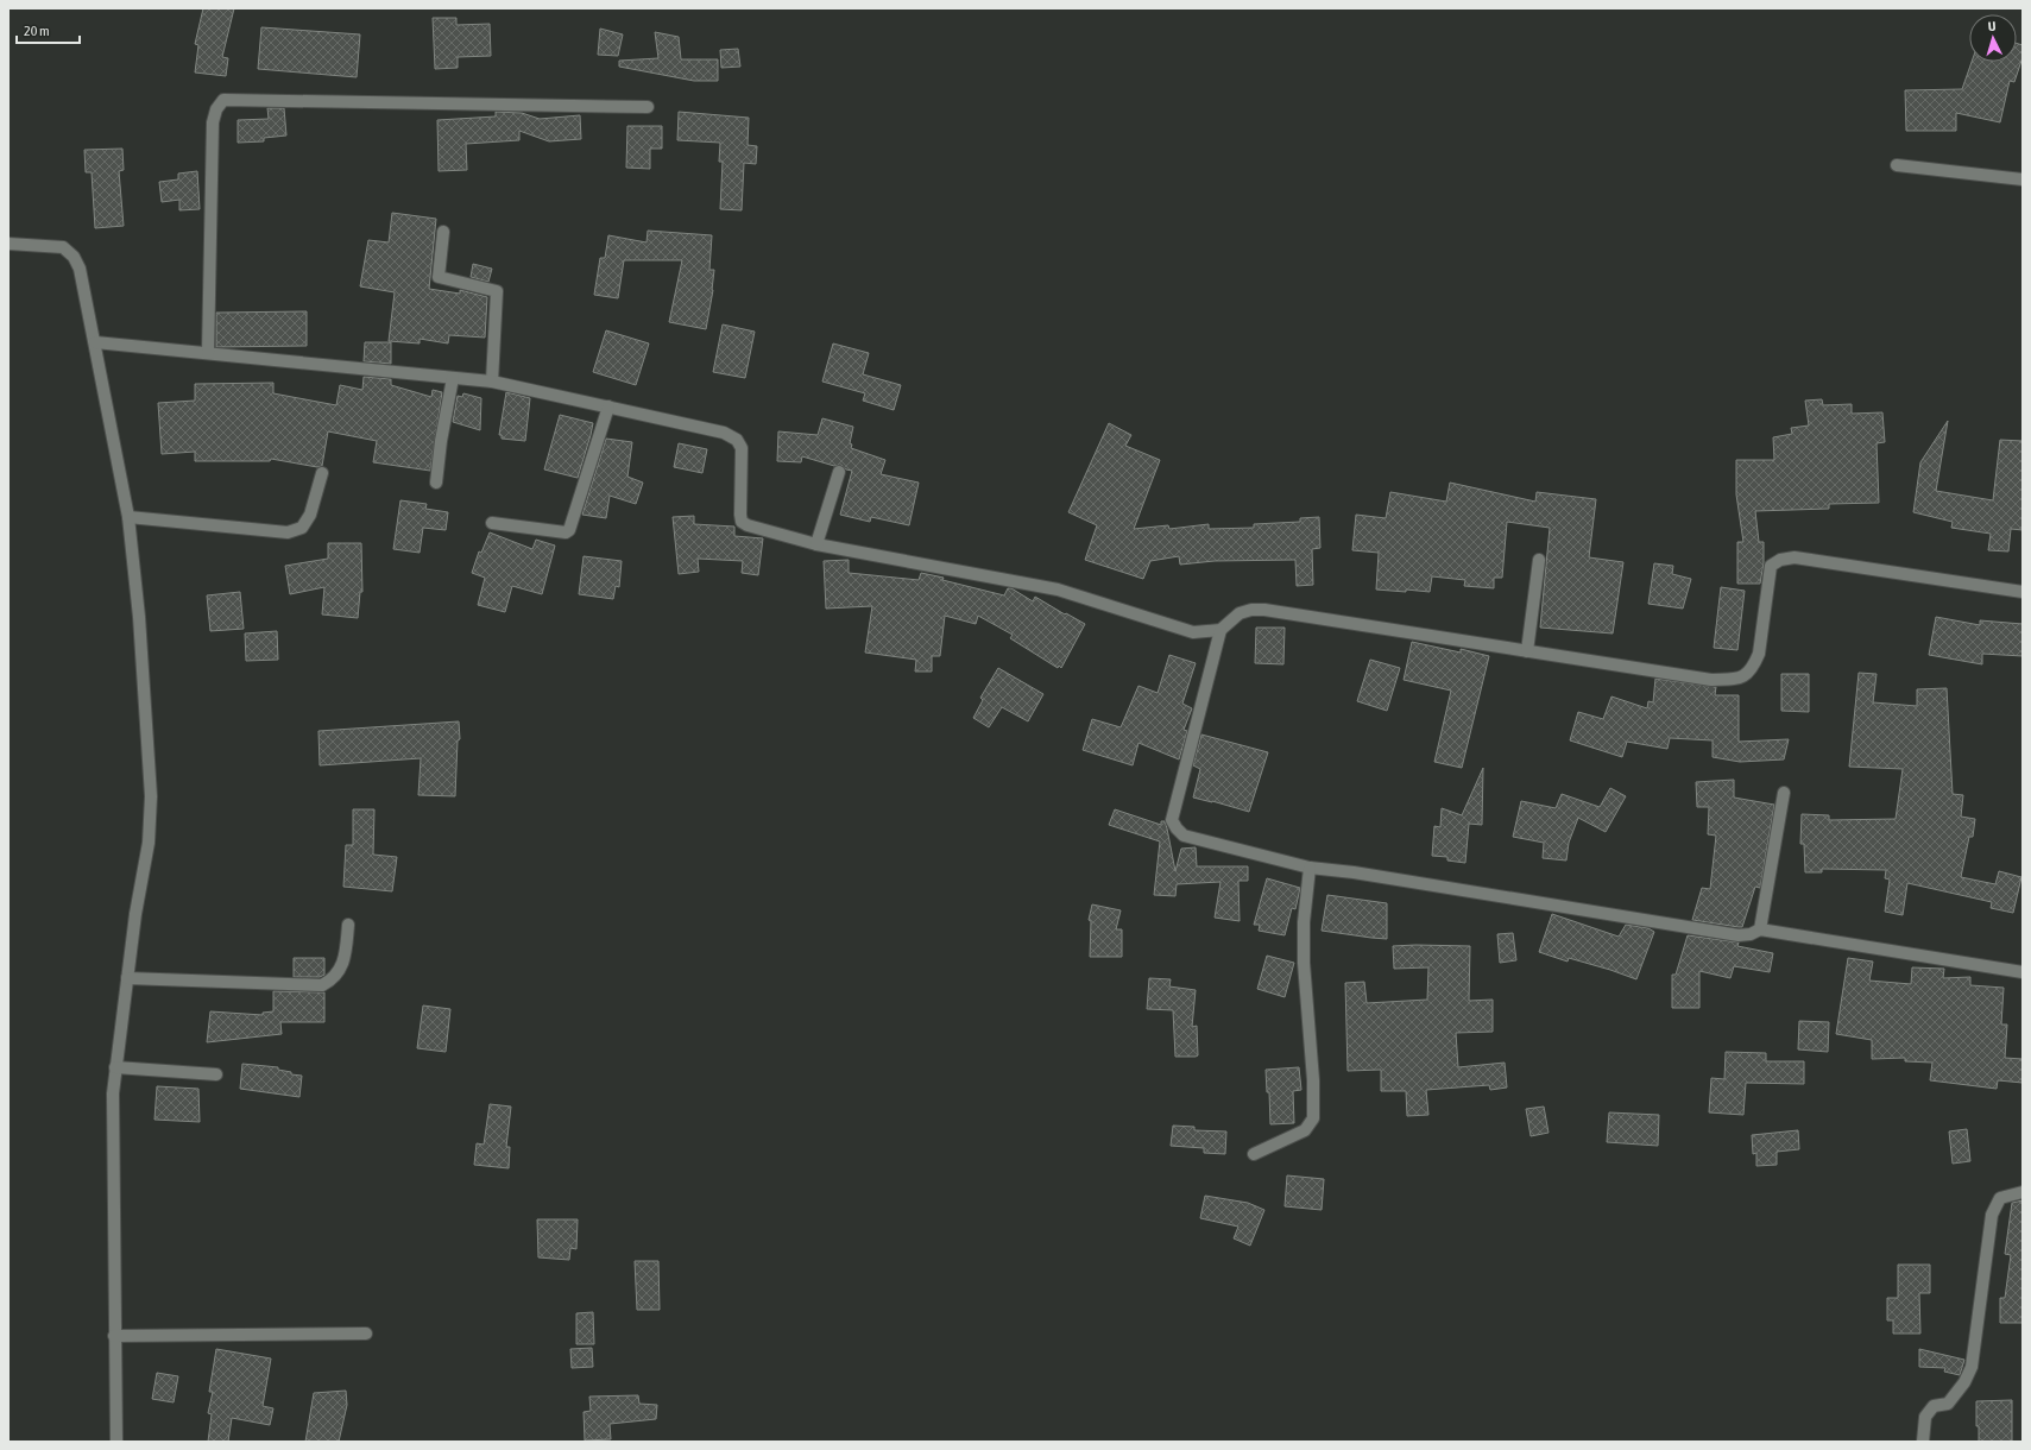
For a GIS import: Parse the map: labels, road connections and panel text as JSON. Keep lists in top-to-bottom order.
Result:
{
  "scale_bar": "20 m",
  "north": "top"
}
